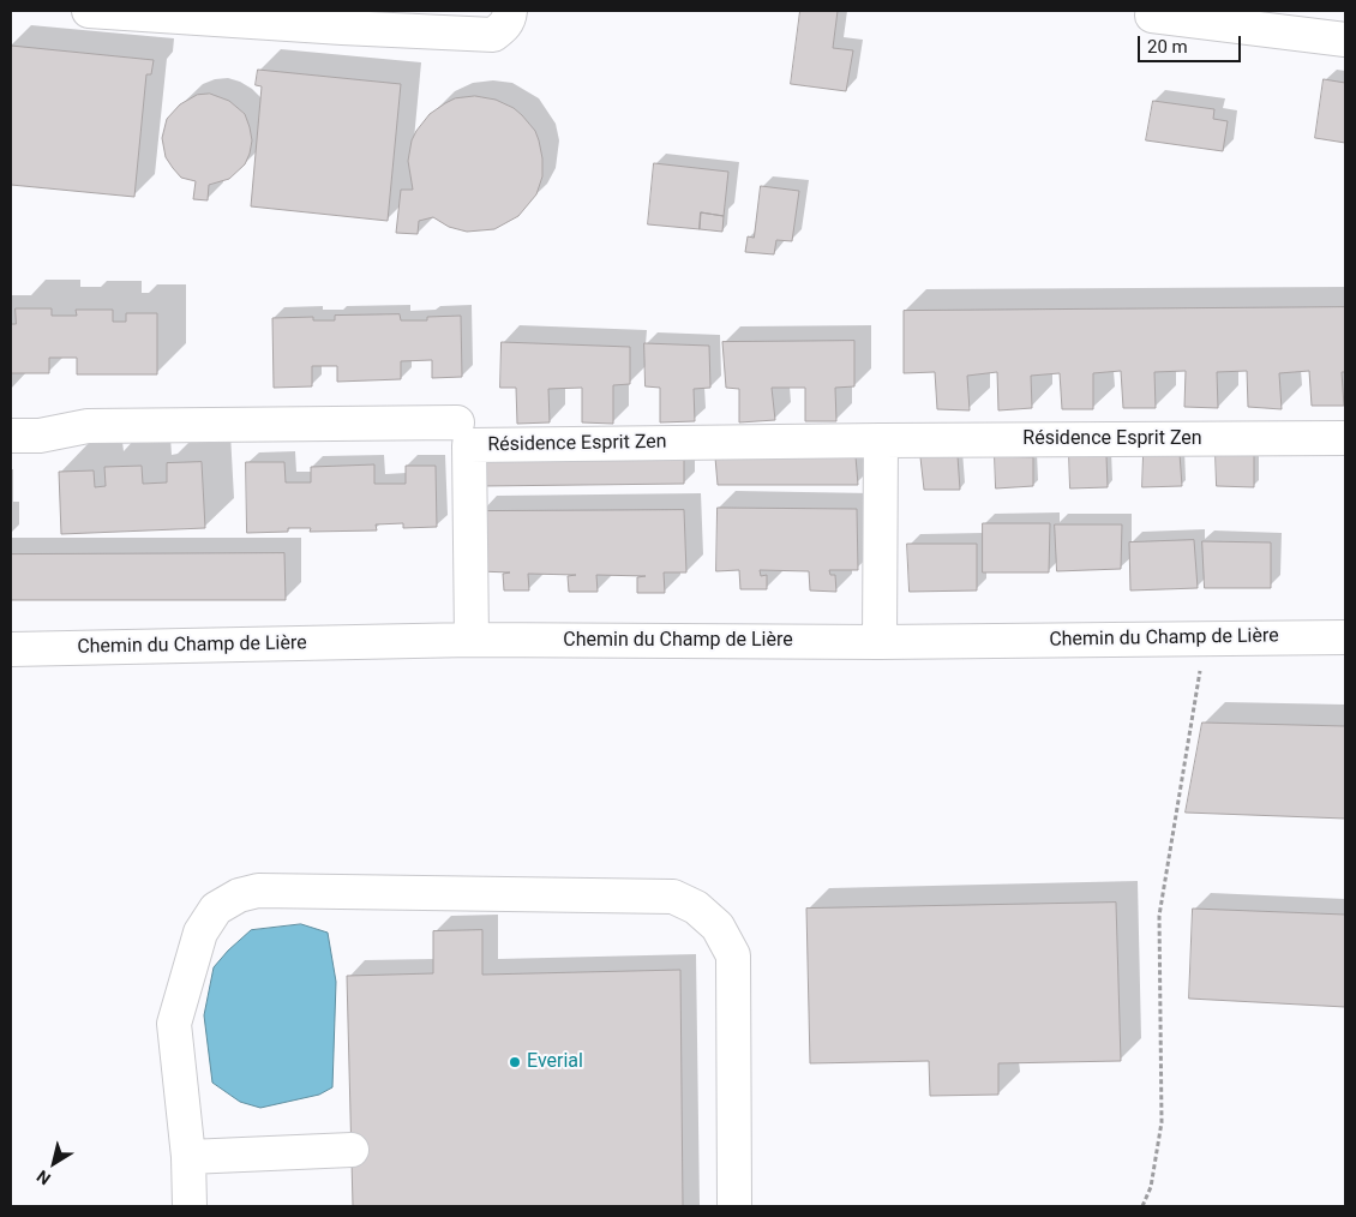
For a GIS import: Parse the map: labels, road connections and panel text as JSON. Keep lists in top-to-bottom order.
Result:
{
  "streets": {
    "street": ["Résidence Esprit Zen", "Chemin du Champ de Lière"]
  },
  "crossings": [
    ["Résidence Esprit Zen", "Chemin du Champ de Lière"]
  ],
  "places": ["Everial"],
  "scale_bar": "20 m",
  "north": "bottom left"
}
